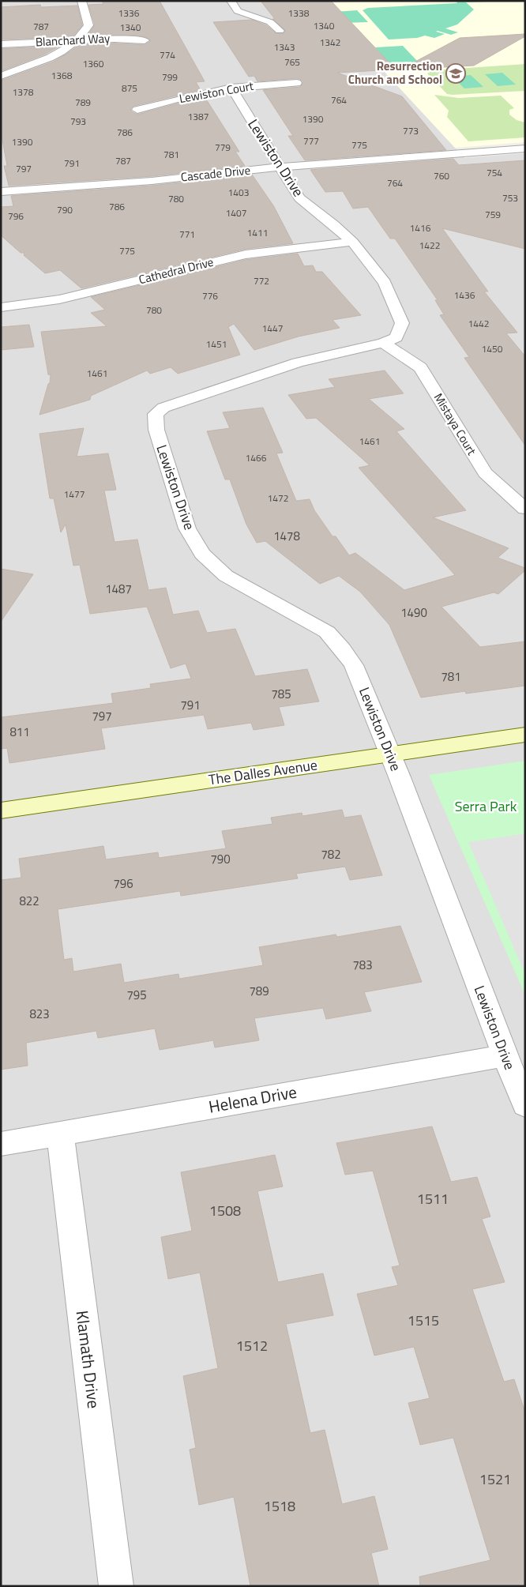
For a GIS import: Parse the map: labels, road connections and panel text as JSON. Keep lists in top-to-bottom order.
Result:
{
  "streets": {
    "street": [
      "Blanchard Way",
      "Lewiston Court",
      "Lewiston Drive",
      "Cascade Drive",
      "Cathedral Drive",
      "Mistaya Court",
      "The Dalles Avenue",
      "Helena Drive",
      "Klamath Drive"
    ]
  },
  "crossings": [
    ["Lewiston Court", "Lewiston Drive"],
    ["Lewiston Drive", "Cascade Drive"],
    ["Lewiston Drive", "Cathedral Drive"],
    ["Lewiston Drive", "Mistaya Court"],
    ["Lewiston Drive", "The Dalles Avenue"],
    ["Lewiston Drive", "Helena Drive"],
    ["Helena Drive", "Klamath Drive"]
  ],
  "parks": ["Serra Park"],
  "places": {
    "school or university": ["Resurrection Church and School"]
  },
  "house_numbers": [
    "1336",
    "1338",
    "1340",
    "787",
    "1340",
    "1342",
    "1343",
    "774",
    "765",
    "1360",
    "1368",
    "799",
    "875",
    "1378",
    "764",
    "789",
    "1387",
    "1390",
    "793",
    "773",
    "786",
    "777",
    "1390",
    "775",
    "779",
    "781",
    "787",
    "791",
    "797",
    "754",
    "760",
    "764",
    "1403",
    "753",
    "780",
    "786",
    "790",
    "1407",
    "759",
    "796",
    "1416",
    "1411",
    "771",
    "1422",
    "775",
    "772",
    "1436",
    "776",
    "780",
    "1442",
    "1447",
    "1451",
    "1450",
    "1461",
    "1461",
    "1466",
    "1477",
    "1472",
    "1478",
    "1487",
    "1490",
    "781",
    "785",
    "791",
    "797",
    "811",
    "782",
    "790",
    "796",
    "822",
    "783",
    "789",
    "795",
    "823",
    "1511",
    "1508",
    "1515",
    "1512",
    "1521",
    "1518"
  ]
}
